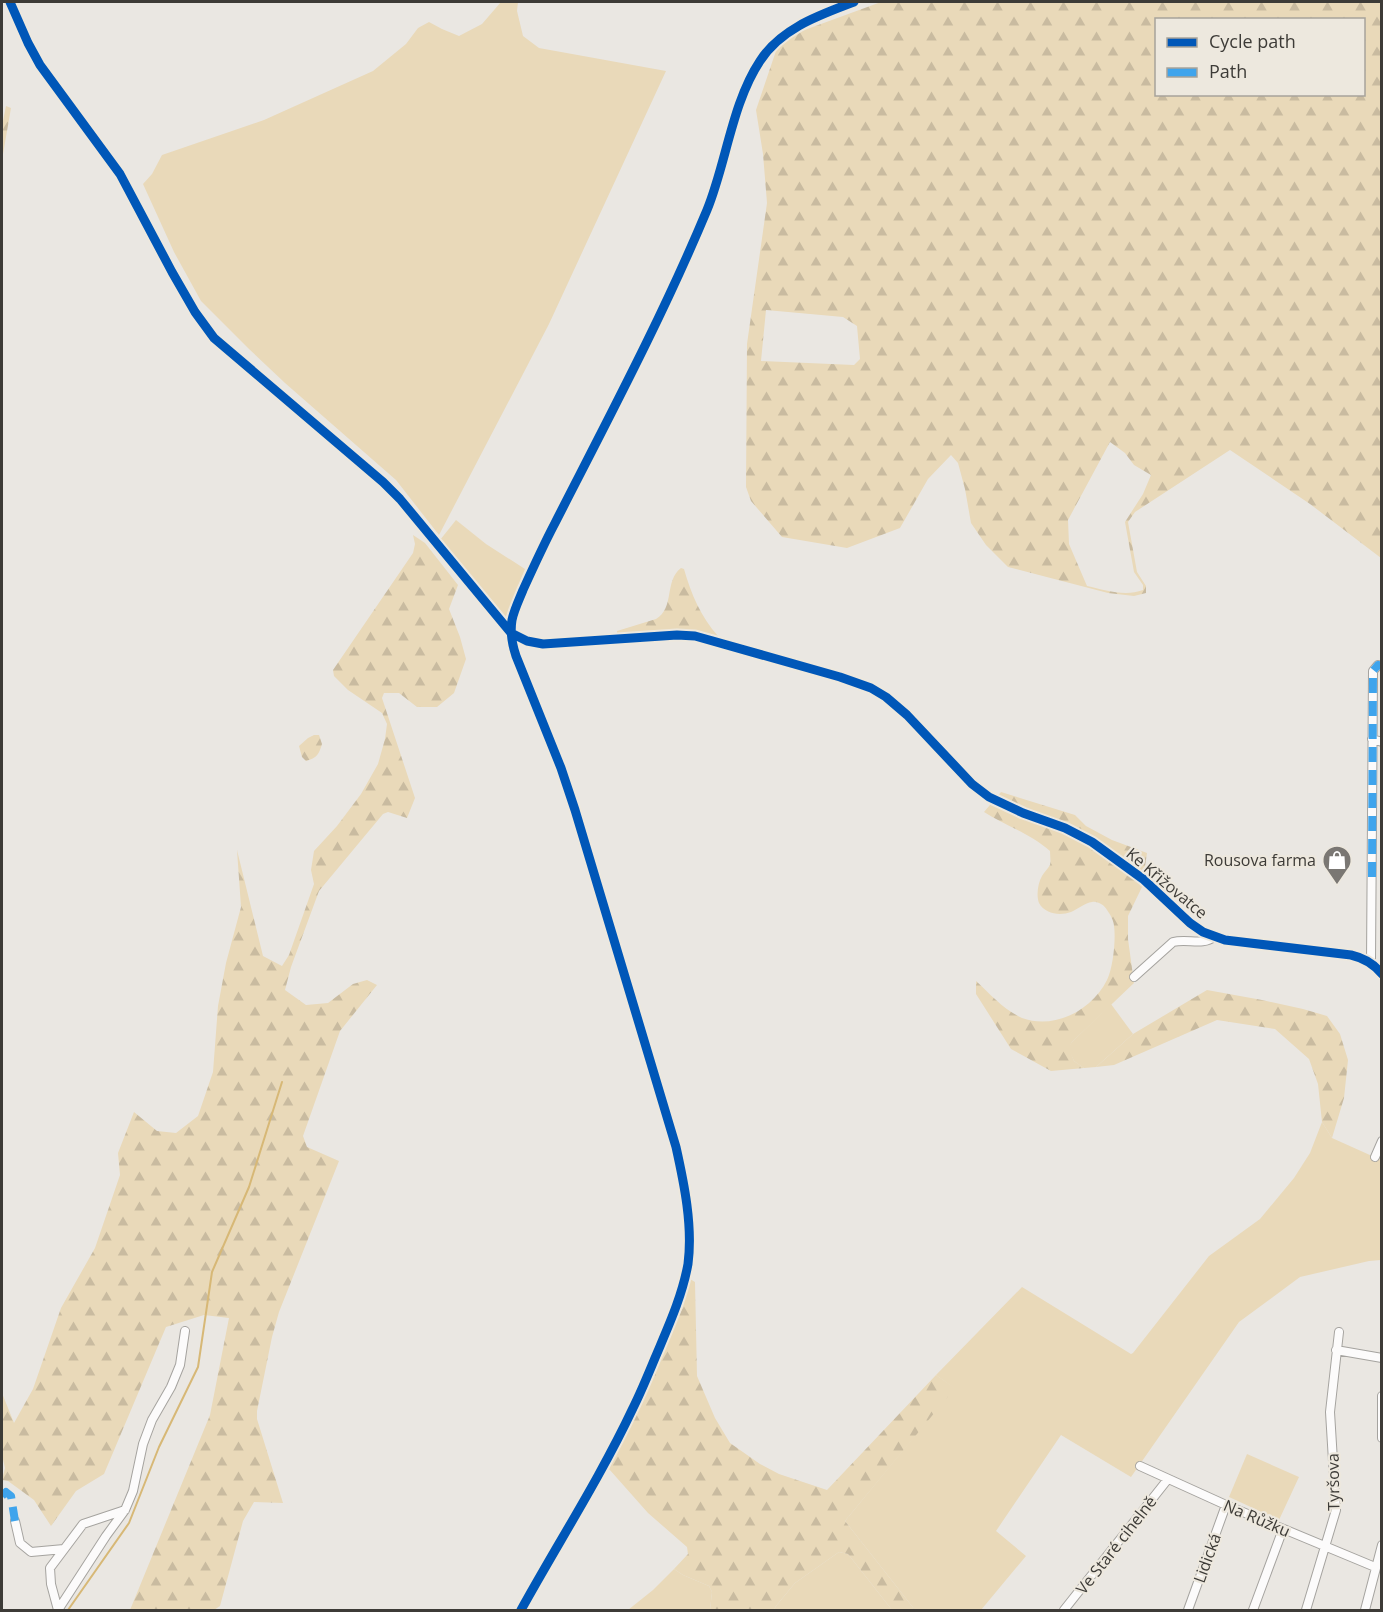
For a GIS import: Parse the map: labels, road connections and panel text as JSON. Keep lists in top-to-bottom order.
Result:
{
  "streets": {
    "street": [
      "Ke Křižovatce",
      "Tyršova",
      "Na Růžku",
      "Ve Staré cihelně",
      "Lidická"
    ]
  },
  "crossings": [
    ["Tyršova", "Na Růžku"],
    ["Na Růžku", "Ve Staré cihelně"],
    ["Na Růžku", "Lidická"]
  ],
  "places": {
    "shop": ["Rousova farma"]
  },
  "legend": ["Cycle path", "Path"]
}
